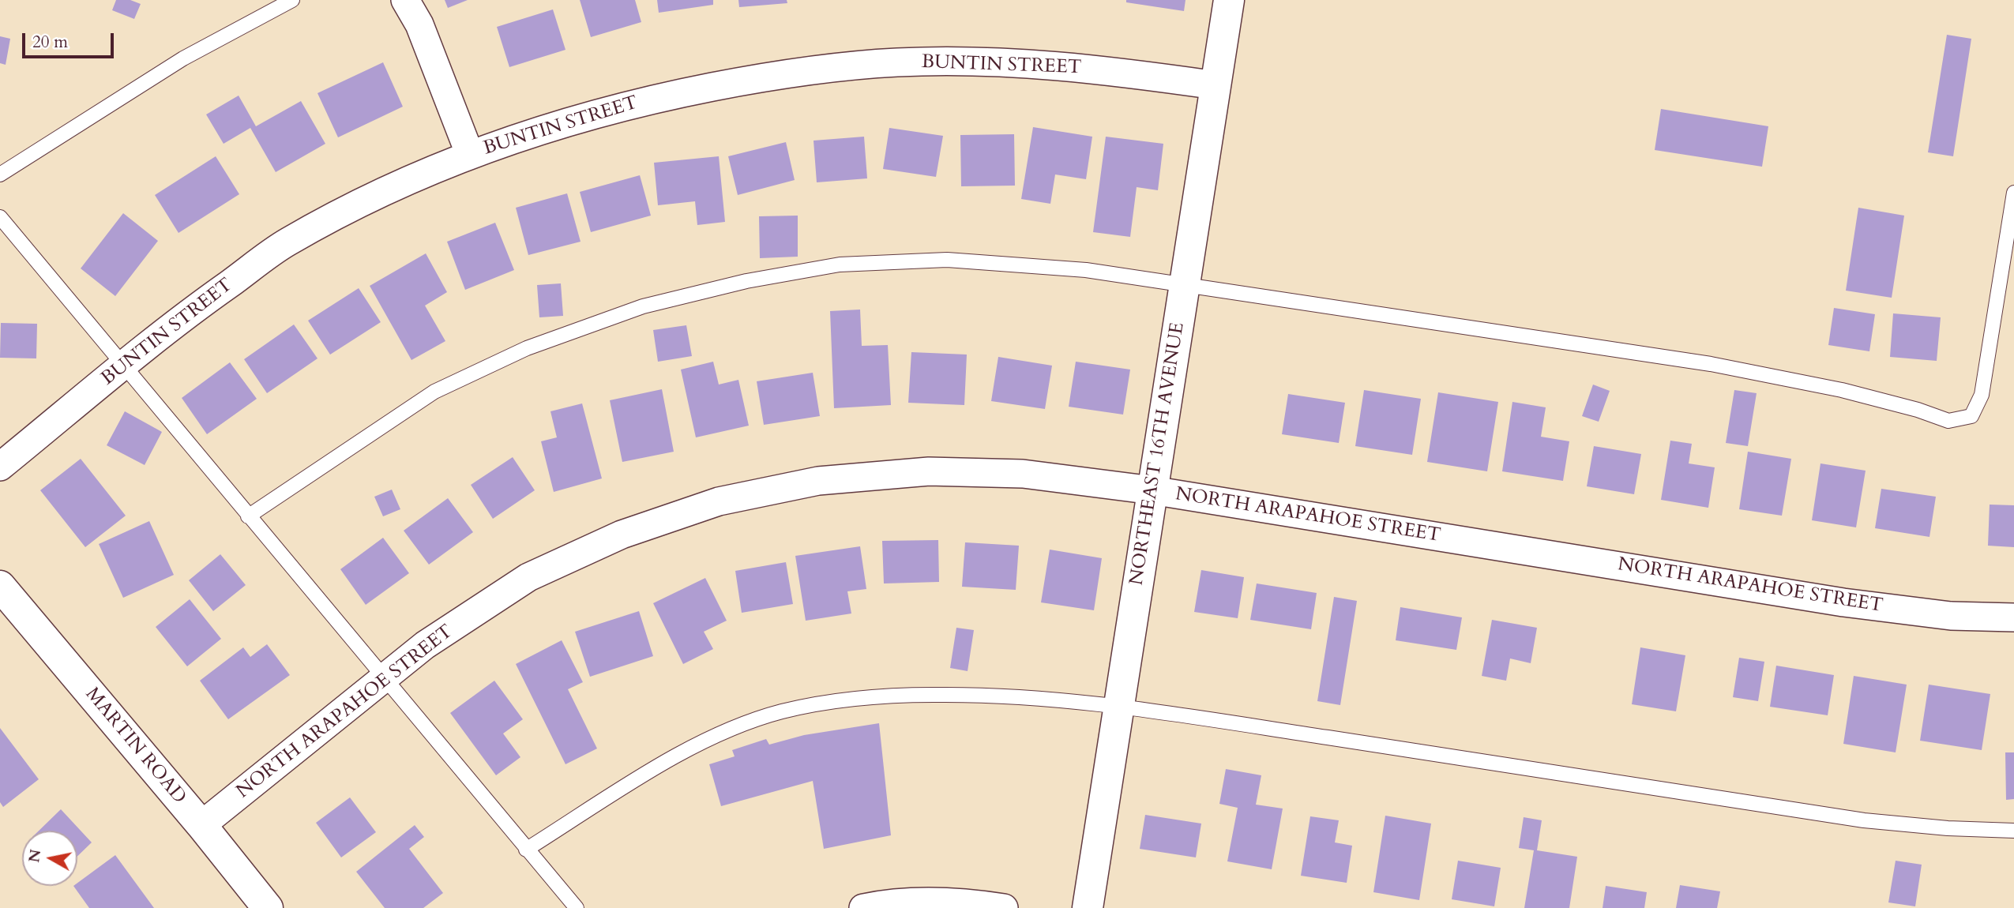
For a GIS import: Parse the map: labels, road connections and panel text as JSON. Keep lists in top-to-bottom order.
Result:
{
  "streets": {
    "street": [
      "BUNTIN STREET",
      "NORTHEAST 16TH AVENUE",
      "NORTH ARAPAHOE STREET",
      "MARTIN ROAD"
    ]
  },
  "crossings": [
    ["BUNTIN STREET", "NORTHEAST 16TH AVENUE"],
    ["NORTHEAST 16TH AVENUE", "NORTH ARAPAHOE STREET"],
    ["NORTH ARAPAHOE STREET", "MARTIN ROAD"]
  ],
  "scale_bar": "20 m",
  "north": "left"
}
